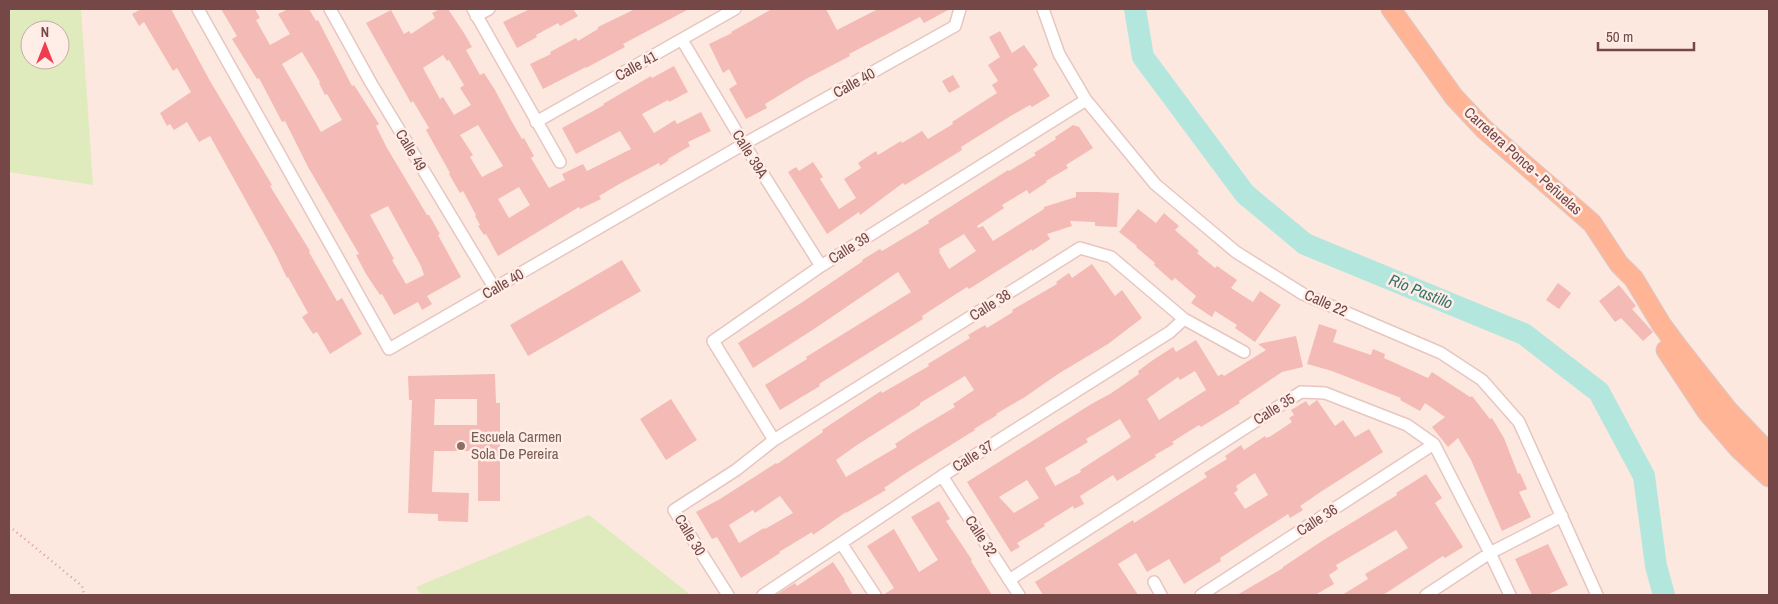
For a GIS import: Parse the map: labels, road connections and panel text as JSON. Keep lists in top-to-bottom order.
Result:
{
  "streets": {
    "main road": ["Carretera Ponce - Peñuelas"],
    "street": [
      "Calle 41",
      "Calle 40",
      "Calle 49",
      "Calle 39A",
      "Calle 39",
      "Calle 22",
      "Calle 38",
      "Calle 35",
      "Calle 37",
      "Calle 36",
      "Calle 30",
      "Calle 32"
    ]
  },
  "crossings": [
    ["Calle 41", "Calle 39A"],
    ["Calle 40", "Calle 49"],
    ["Calle 40", "Calle 39A"],
    ["Calle 39A", "Calle 39"],
    ["Calle 39", "Calle 22"],
    ["Calle 39", "Calle 38"],
    ["Calle 38", "Calle 37"],
    ["Calle 38", "Calle 30"],
    ["Calle 35", "Calle 36"],
    ["Calle 35", "Calle 32"],
    ["Calle 37", "Calle 32"]
  ],
  "water": ["Río Pastillo"],
  "places": ["Escuela Carmen Sola De Pereira"],
  "scale_bar": "50 m",
  "north": "top"
}
